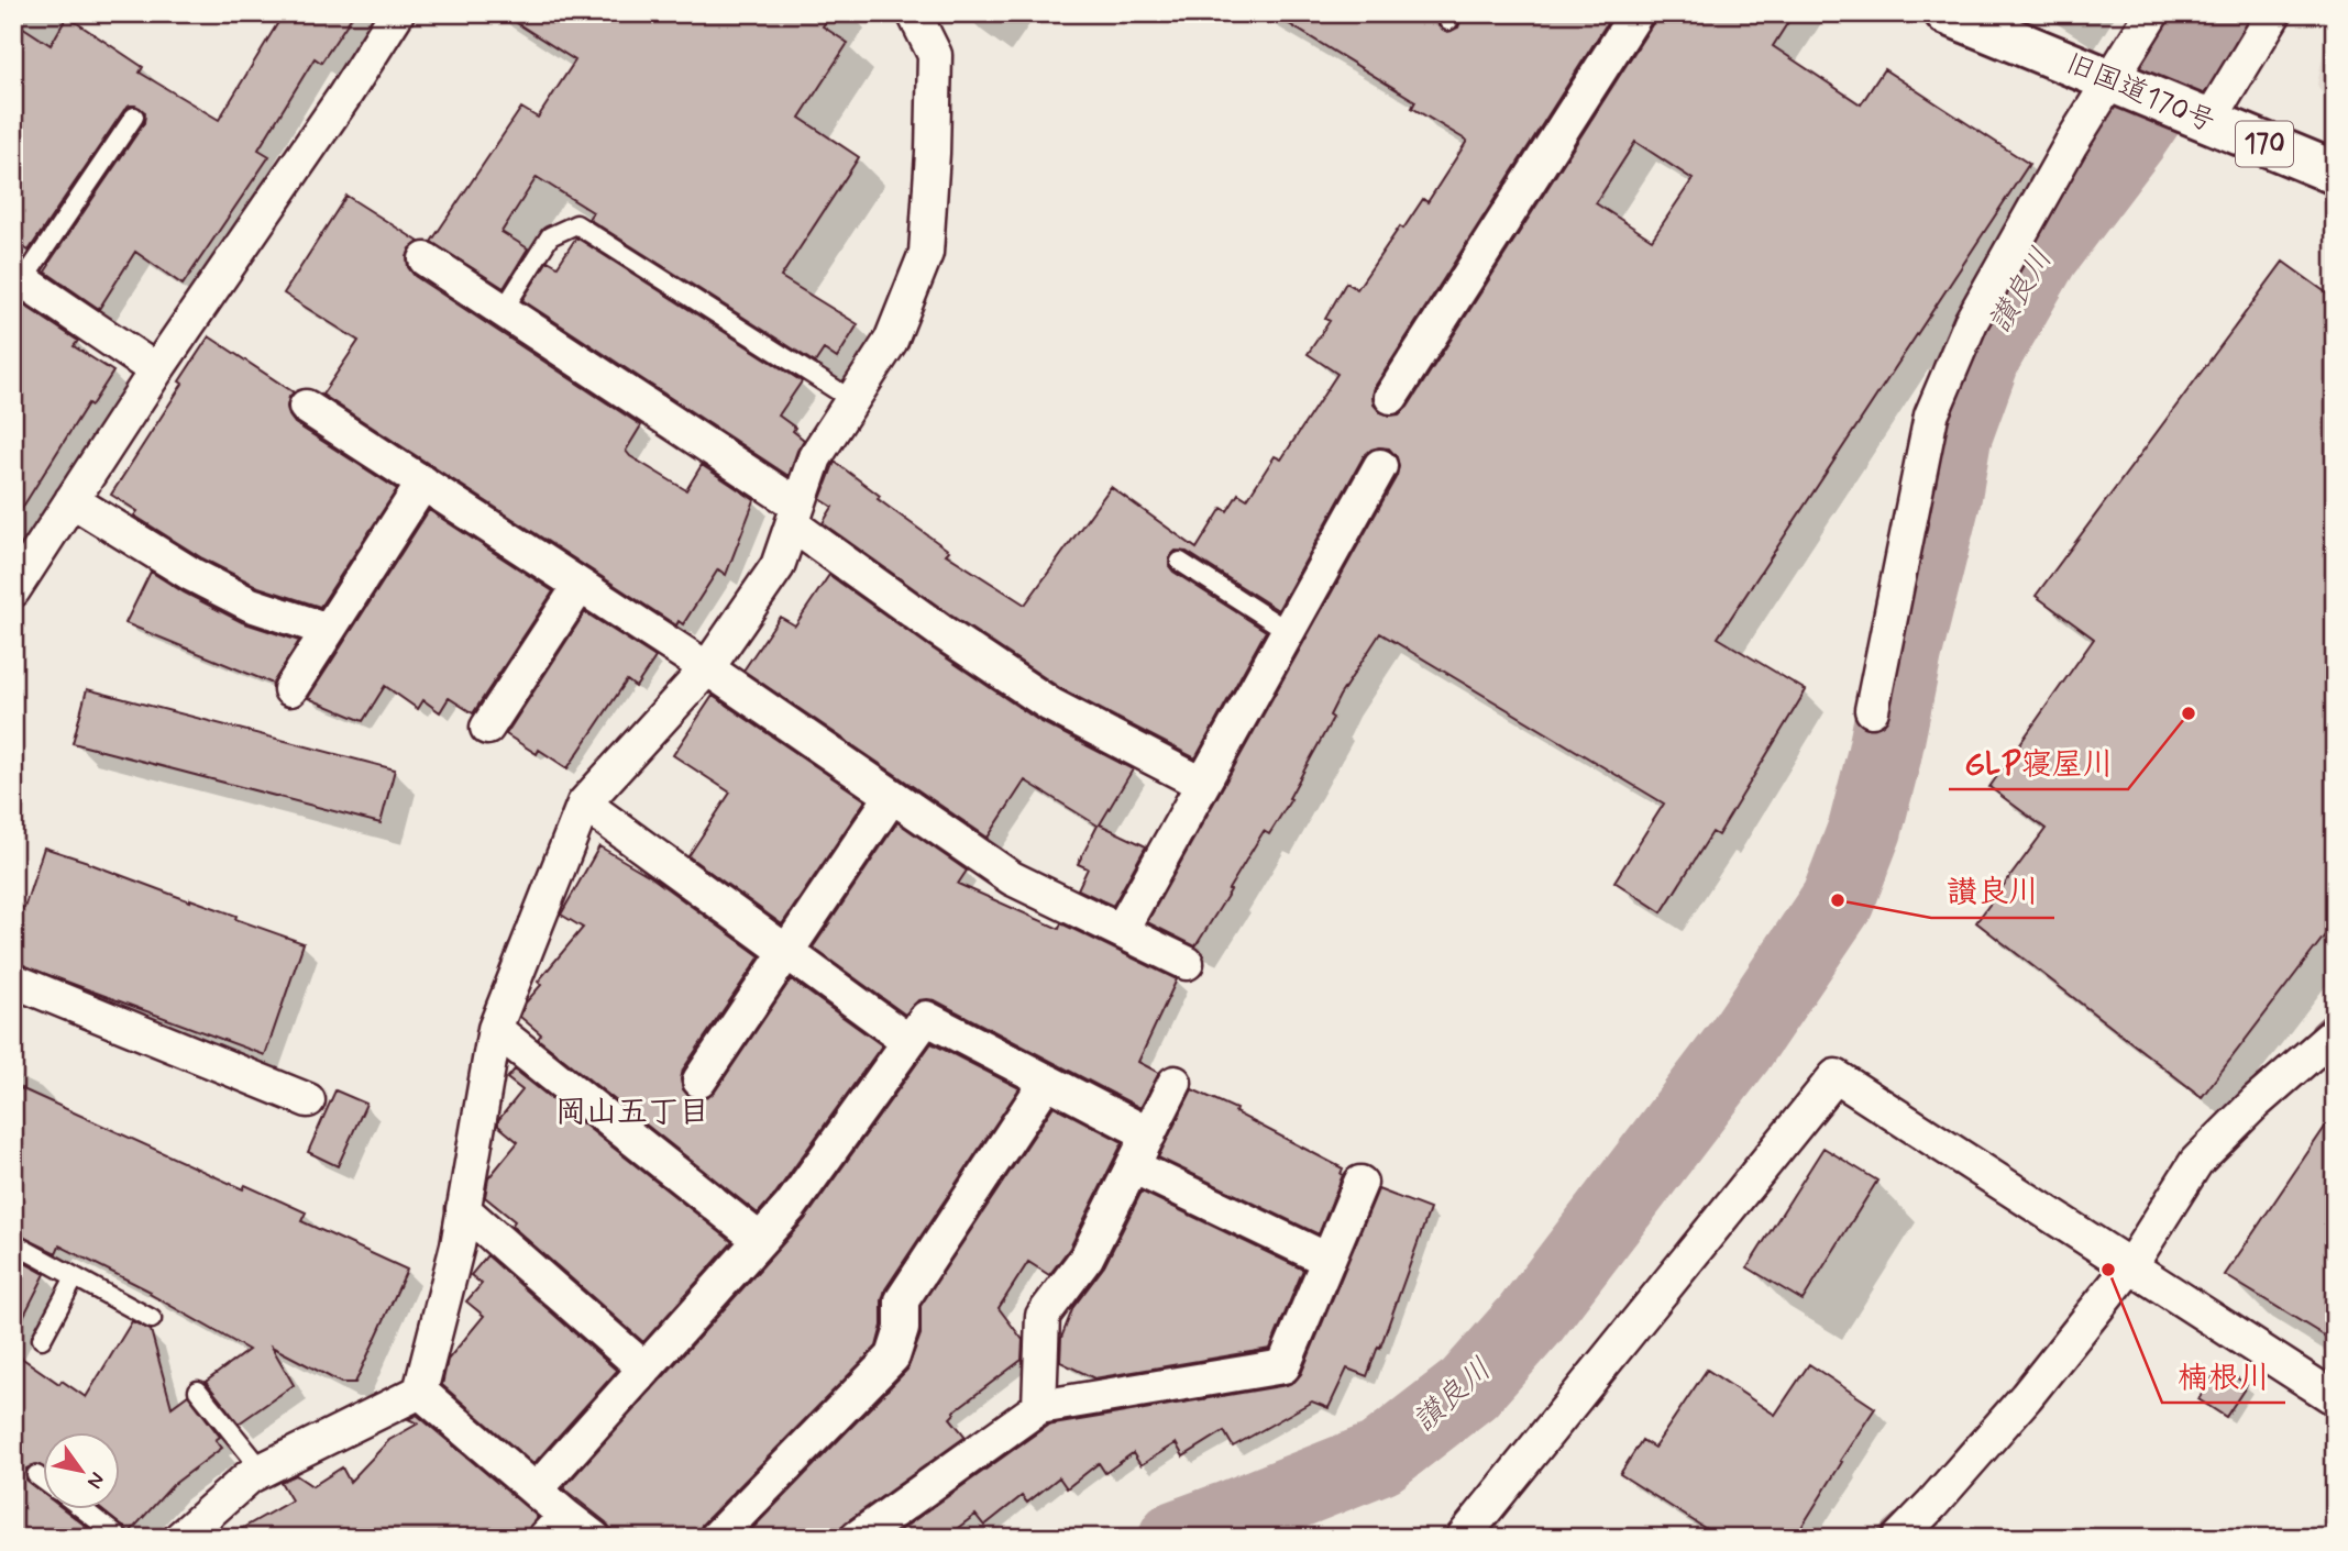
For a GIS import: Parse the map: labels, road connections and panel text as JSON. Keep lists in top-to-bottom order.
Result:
{
  "streets": {
    "highway": ["旧国道170号", "170"]
  },
  "districts": ["岡山五丁目"],
  "water": ["讃良川"],
  "places": ["GLP寝屋川", "讃良川", "楠根川"],
  "north": "bottom right"
}
